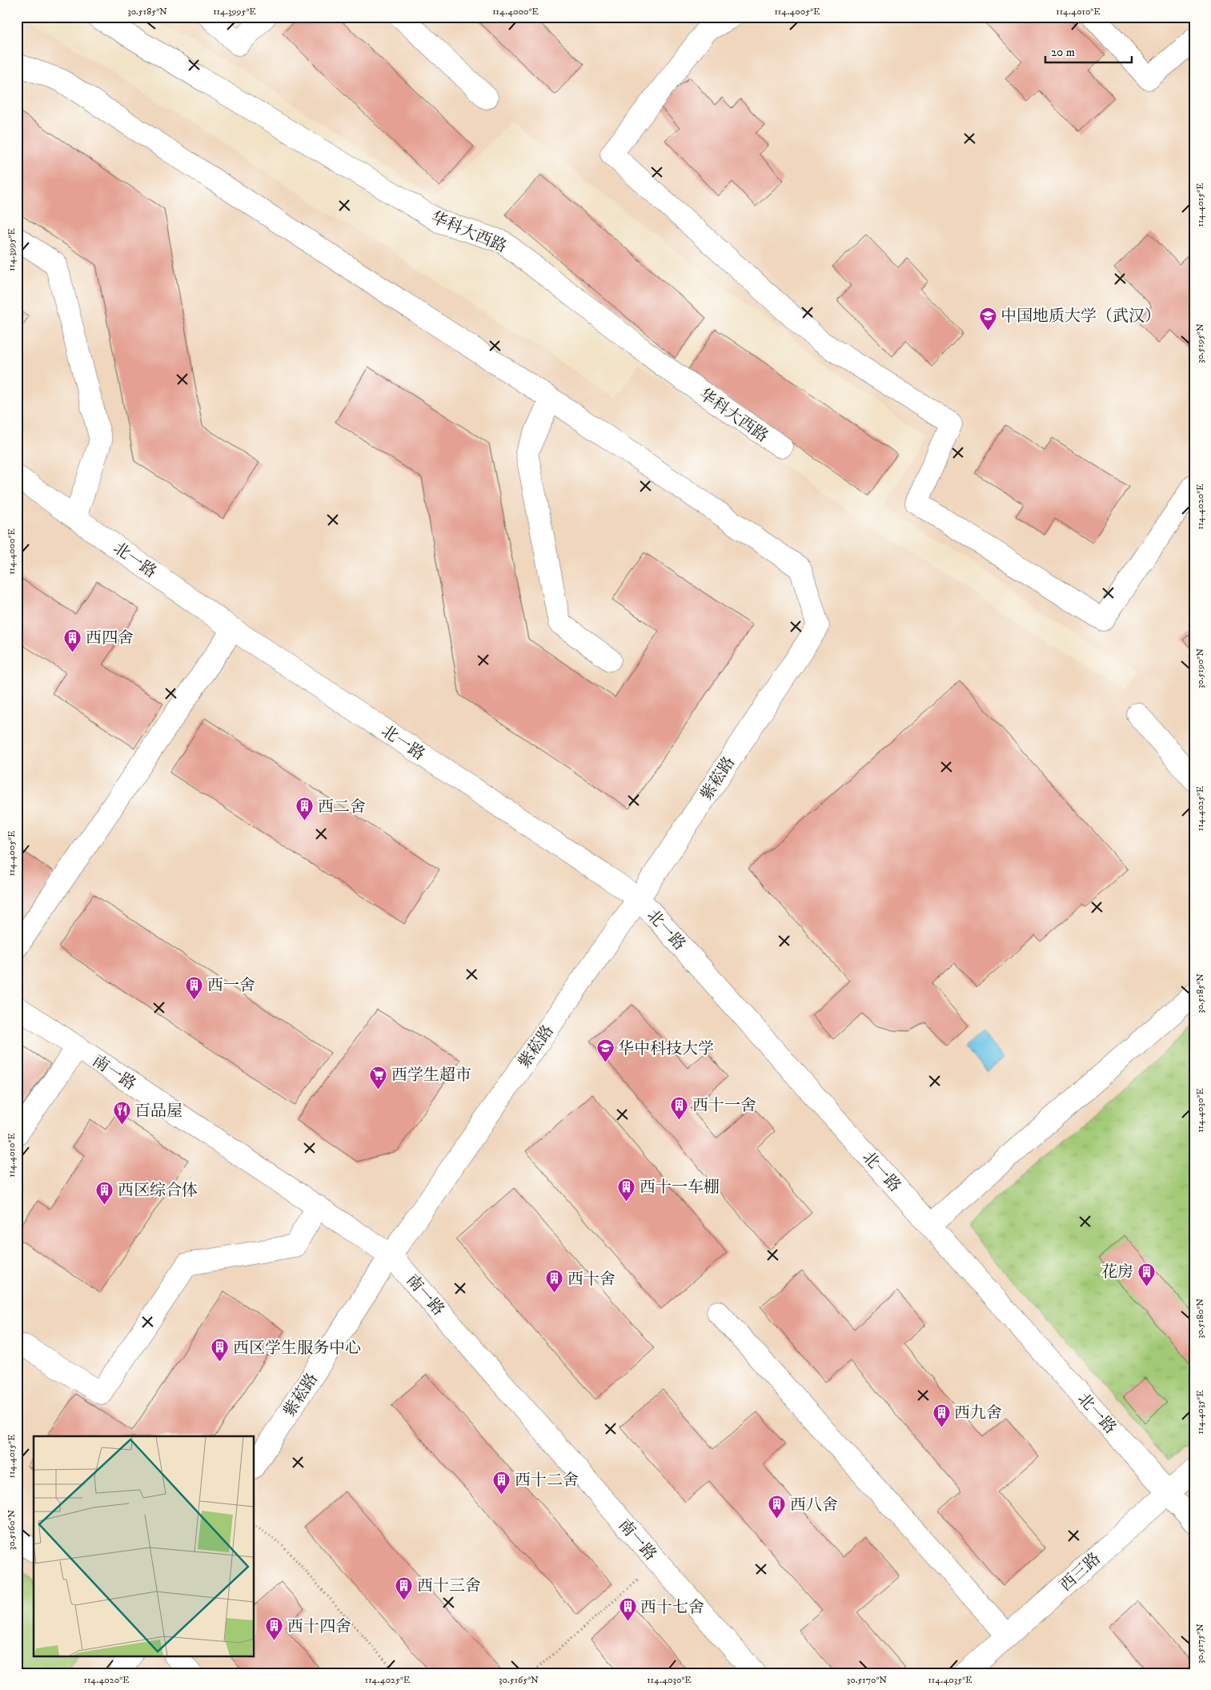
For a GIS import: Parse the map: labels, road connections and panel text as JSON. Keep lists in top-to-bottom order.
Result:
{
  "streets": {
    "street": [
      "华科大西路",
      "北一路",
      "紫菘路",
      "南一路",
      "西三路"
    ]
  },
  "crossings": [
    ["北一路", "紫菘路"],
    ["北一路", "西三路"],
    ["紫菘路", "南一路"]
  ],
  "places": {
    "school or university": ["中国地质大学（武汉）", "华中科技大学"],
    "building": [
      "西四舍",
      "西二舍",
      "西一舍",
      "西十一舍",
      "西十一车棚",
      "西区综合体",
      "花房",
      "西十舍",
      "西区学生服务中心",
      "西九舍",
      "西十二舍",
      "西八舍",
      "西十三舍",
      "西十七舍",
      "西十四舍"
    ],
    "supermarket": ["西学生超市"],
    "restaurant": ["百品屋"]
  },
  "scale_bar": "20 m",
  "coordinates": [
    "30.5185°N",
    "114.3995°E",
    "114.4000°E",
    "114.4005°E",
    "114.4010°E",
    "114.4015°E",
    "30.5195°N",
    "114.4020°E",
    "30.5190°N",
    "114.4025°E",
    "114.4030°E",
    "30.5180°N",
    "114.4035°E",
    "30.5160°N",
    "30.5175°N",
    "30.5165°N",
    "30.5170°N"
  ]
}
